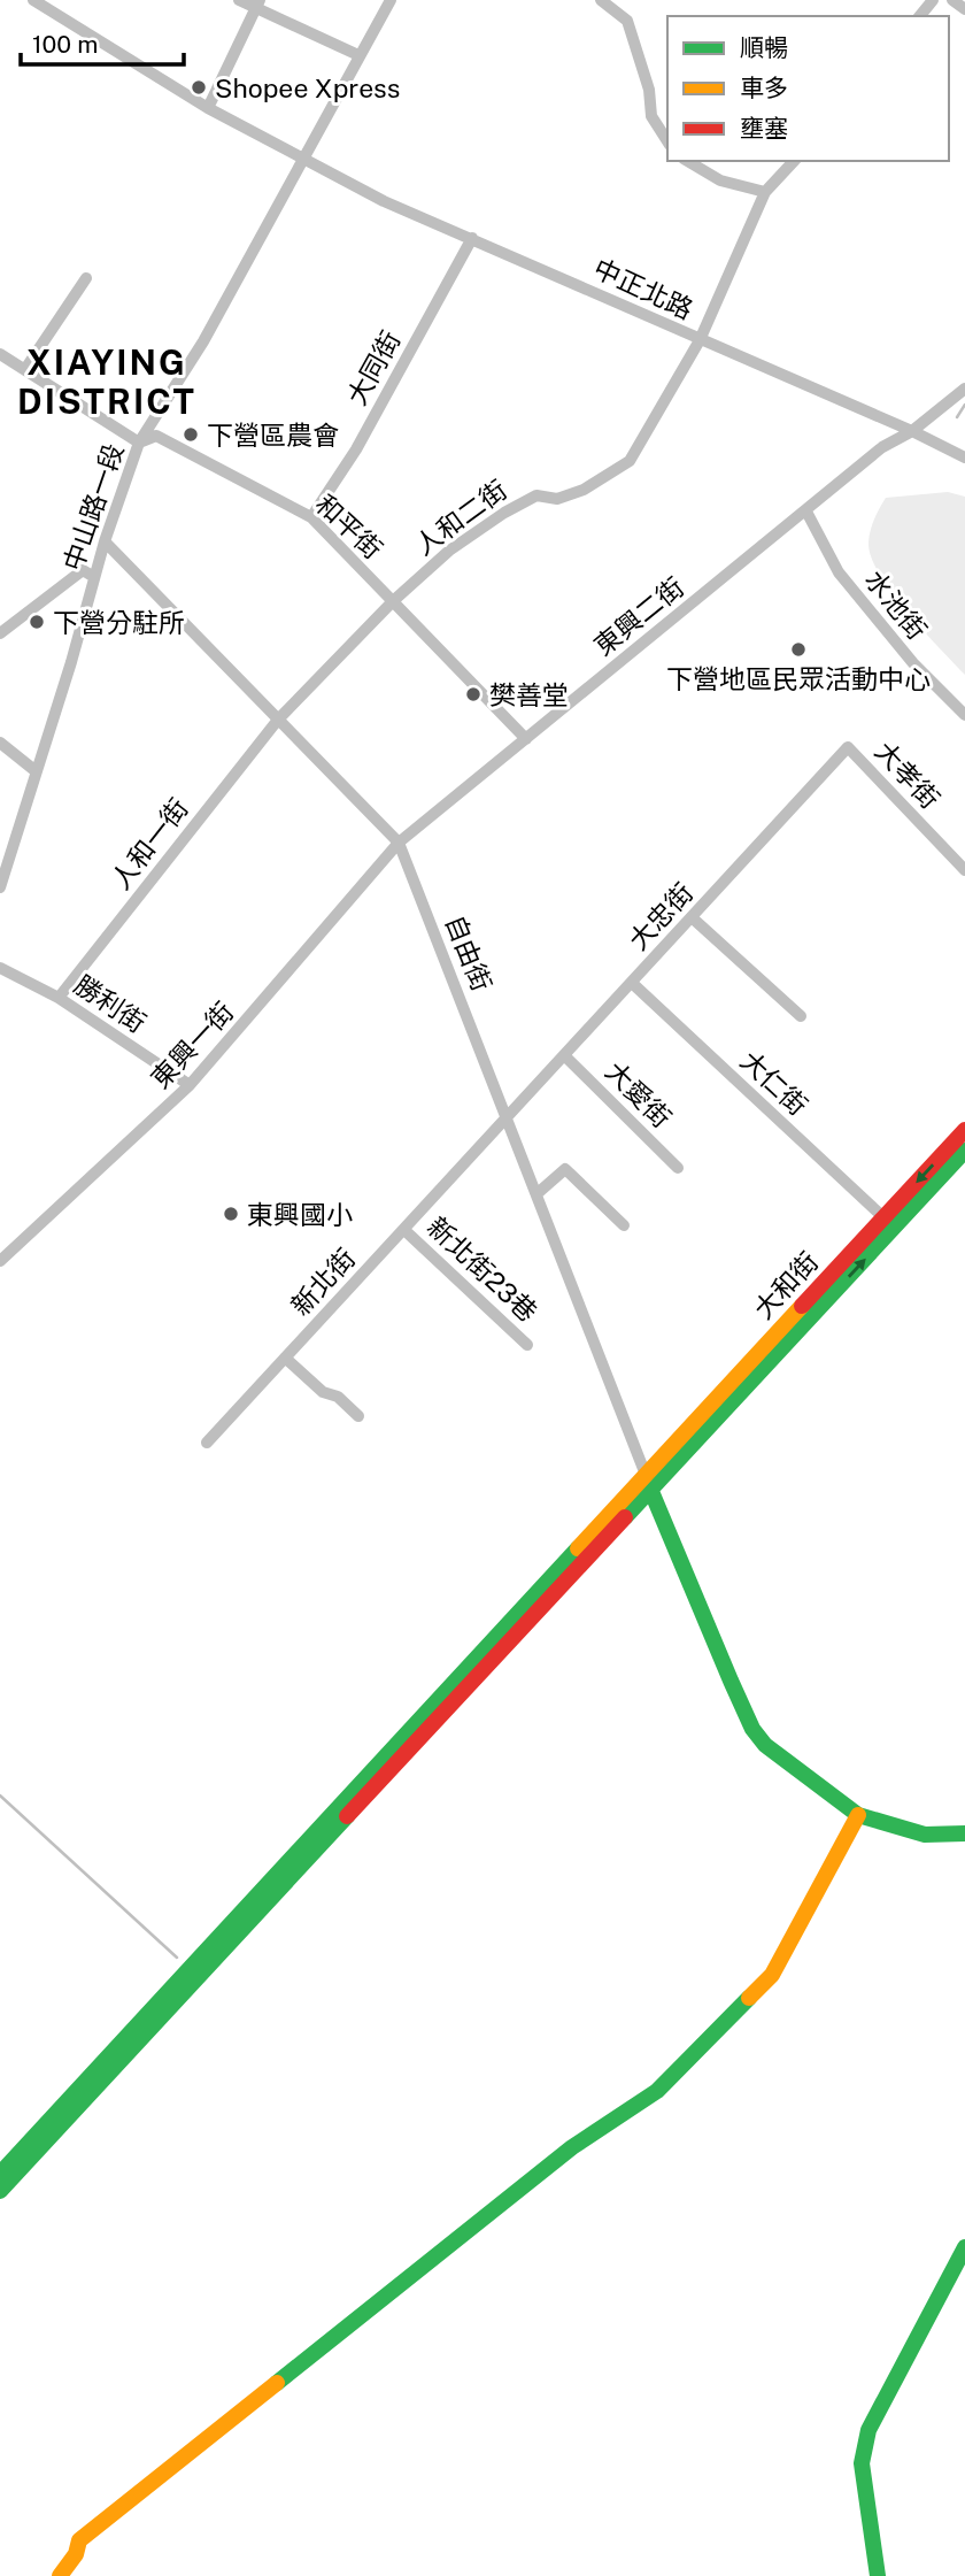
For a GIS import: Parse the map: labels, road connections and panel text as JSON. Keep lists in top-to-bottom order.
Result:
{
  "streets": {
    "main road": ["大和街"],
    "street": [
      "中正北路",
      "大同街",
      "中山路一段",
      "人和二街",
      "和平街",
      "水池街",
      "東興二街",
      "大孝街",
      "人和一街",
      "大忠街",
      "自由街",
      "勝利街",
      "東興一街",
      "大仁街",
      "大愛街",
      "新北街23巷",
      "新北街"
    ]
  },
  "crossings": [
    ["中正北路", "大同街"],
    ["中正北路", "中山路一段"],
    ["中正北路", "人和二街"],
    ["中正北路", "東興二街"],
    ["大同街", "和平街"],
    ["中山路一段", "和平街"],
    ["中山路一段", "自由街"],
    ["人和二街", "和平街"],
    ["人和二街", "人和一街"],
    ["人和二街", "自由街"],
    ["和平街", "東興二街"],
    ["水池街", "東興二街"],
    ["東興二街", "自由街"],
    ["東興二街", "東興一街"],
    ["大孝街", "大忠街"],
    ["人和一街", "自由街"],
    ["人和一街", "勝利街"],
    ["大忠街", "自由街"],
    ["大忠街", "大仁街"],
    ["大忠街", "大愛街"],
    ["大忠街", "新北街"],
    ["自由街", "東興一街"],
    ["自由街", "新北街"],
    ["自由街", "大和街"],
    ["勝利街", "東興一街"],
    ["大仁街", "大和街"],
    ["新北街23巷", "新北街"]
  ],
  "districts": ["XIAYING DISTRICT"],
  "places": [
    "Shopee Xpress",
    "下營區農會",
    "下營分駐所",
    "下營地區民眾活動中心",
    "樊善堂",
    "東興國小"
  ],
  "legend": ["順暢", "車多", "壅塞"],
  "scale_bar": "100 m"
}
